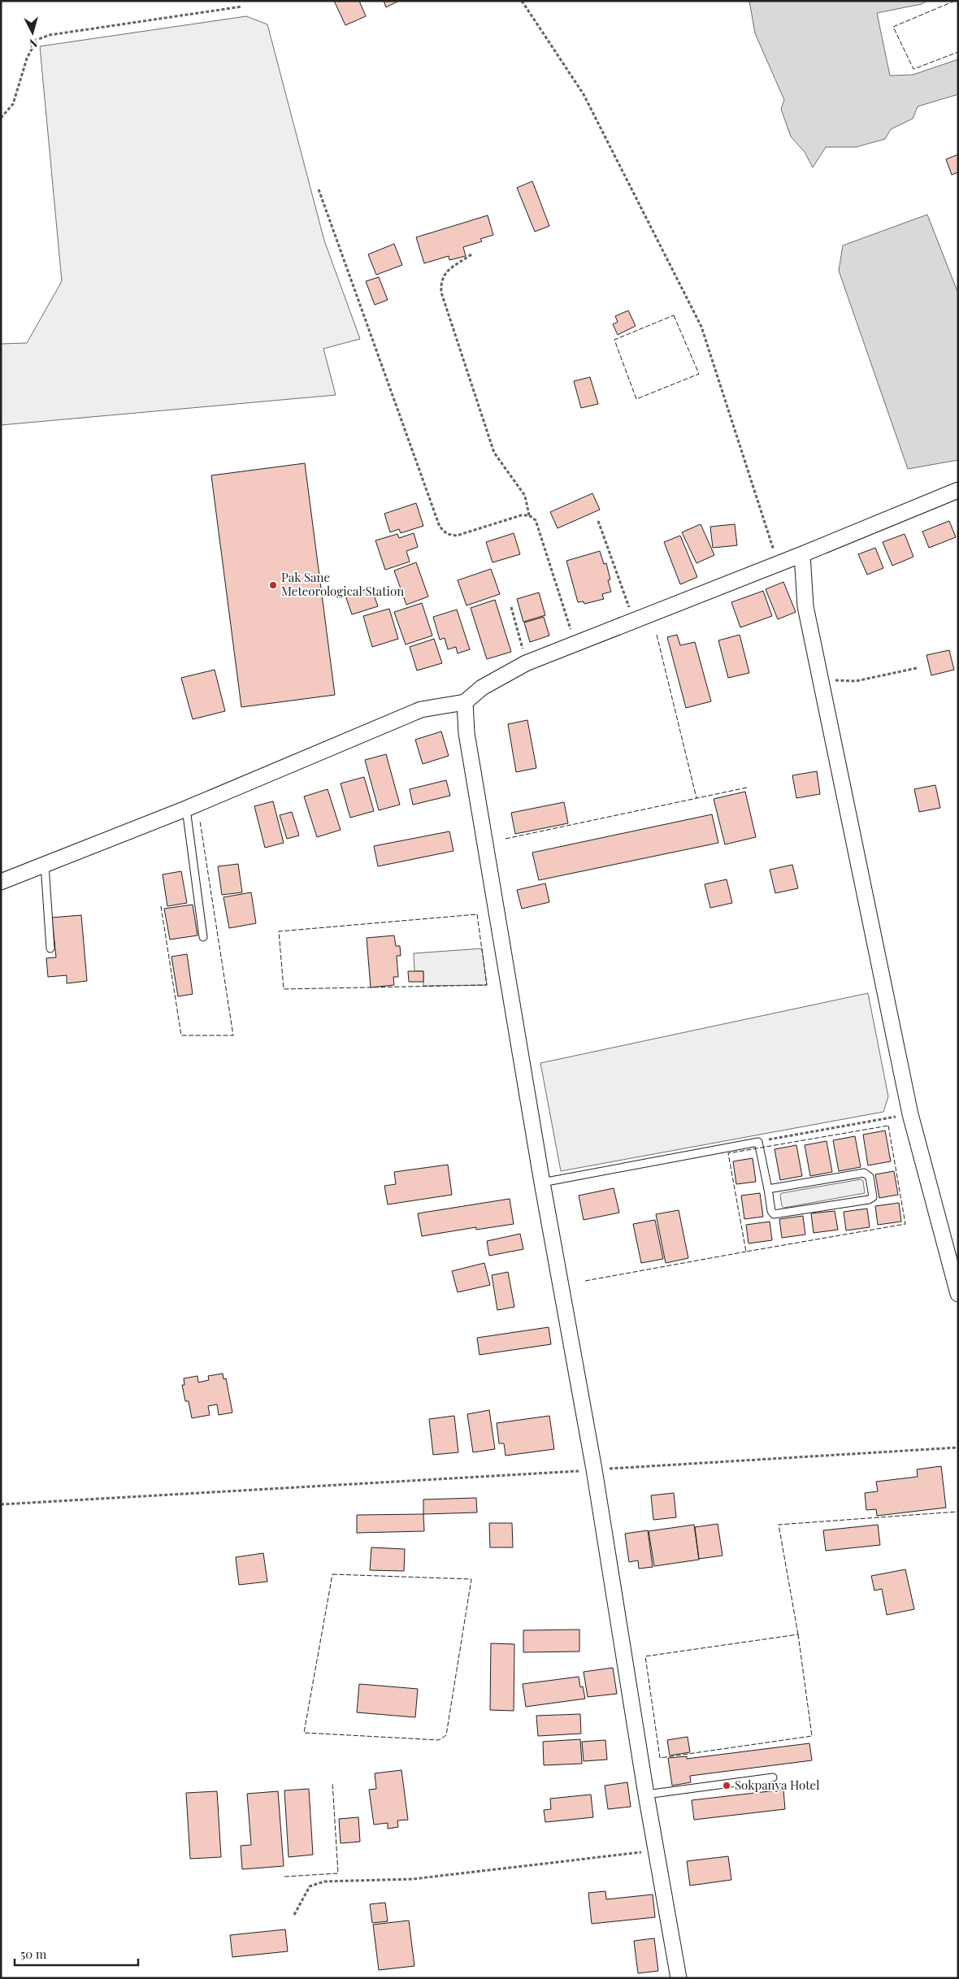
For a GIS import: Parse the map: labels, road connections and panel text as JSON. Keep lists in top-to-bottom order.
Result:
{
  "places": ["Pak Sane Meteorological Station", "Sokpanya Hotel"],
  "scale_bar": "50 m",
  "north": "bottom"
}
